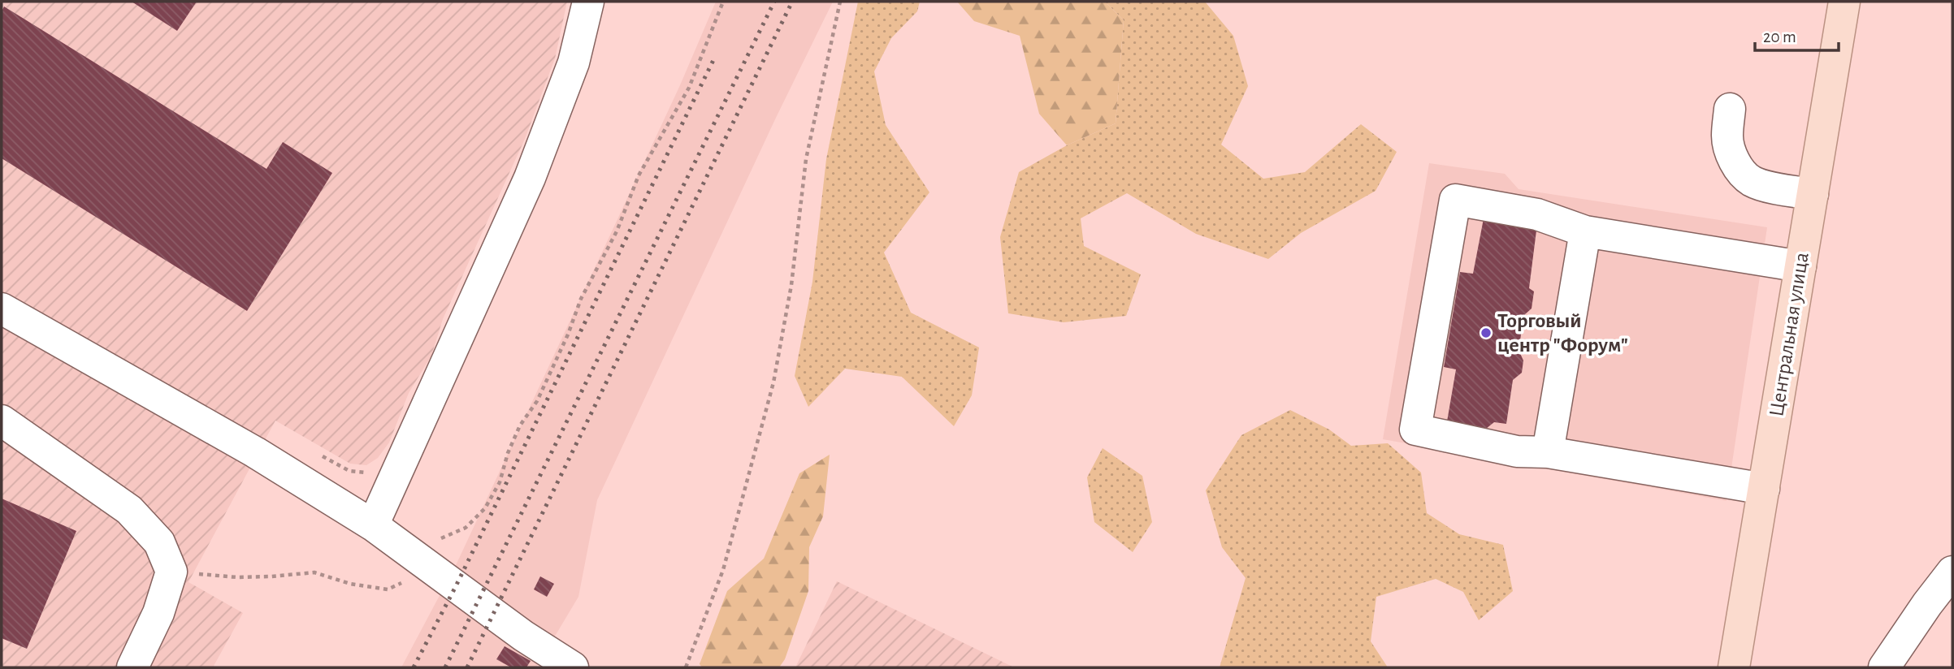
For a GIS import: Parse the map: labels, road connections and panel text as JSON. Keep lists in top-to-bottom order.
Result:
{
  "streets": {
    "main road": ["Центральная улица"]
  },
  "places": ["Торговый центр \"Форум\""],
  "scale_bar": "20 m"
}
